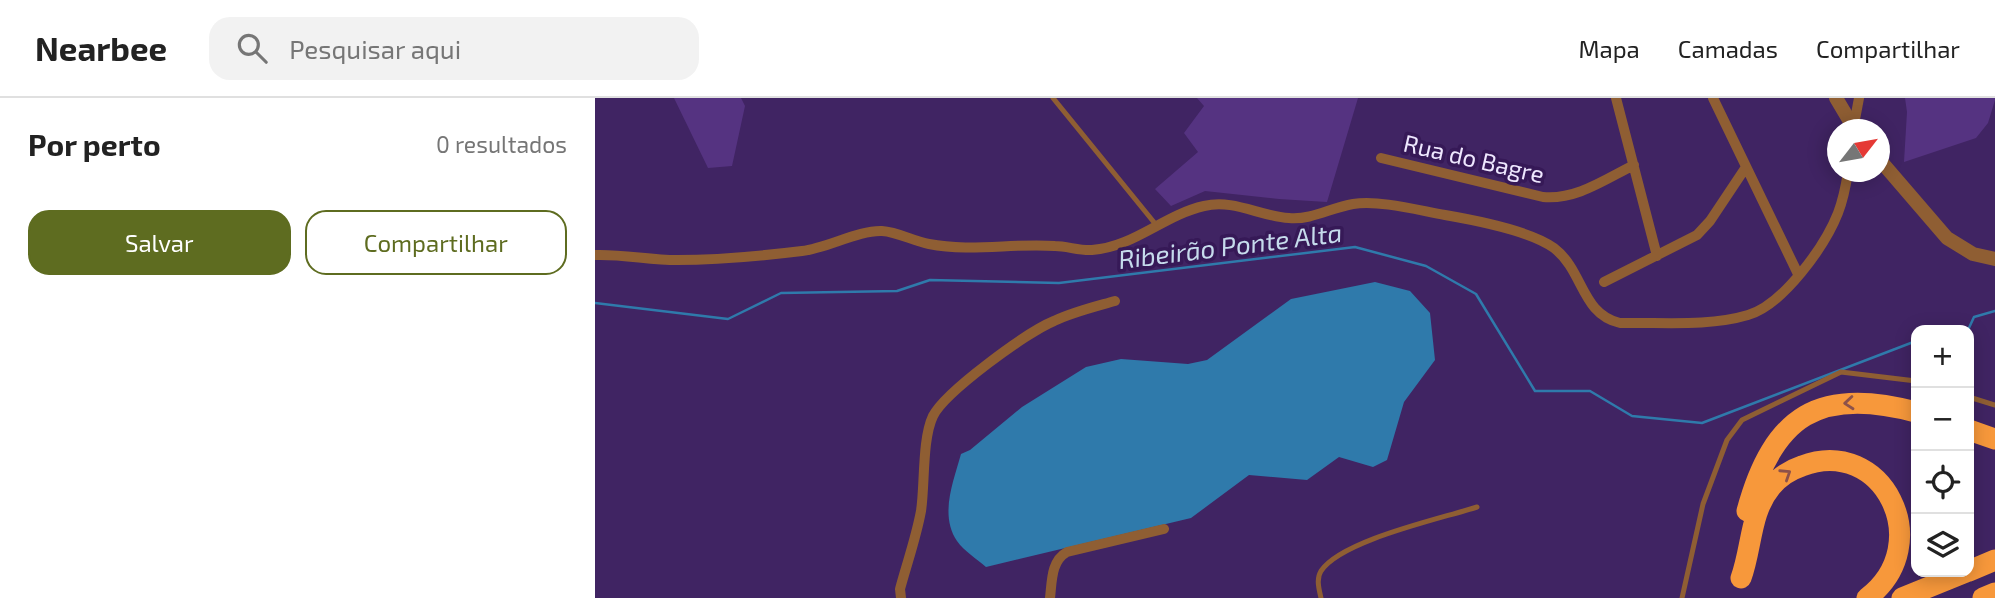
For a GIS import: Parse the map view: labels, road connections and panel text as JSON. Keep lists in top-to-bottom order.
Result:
{
  "streets": {
    "street": ["Rua do Bagre"]
  },
  "water": ["Ribeirão Ponte Alta"],
  "north": "top right",
  "page": {
    "header": "Nearbee",
    "search": "Pesquisar aqui",
    "nav": ["Mapa", "Camadas", "Compartilhar"],
    "heading": ["Por perto", "0 resultados"],
    "buttons": ["Salvar", "Compartilhar"],
    "map_buttons": ["+", "−"]
  }
}
